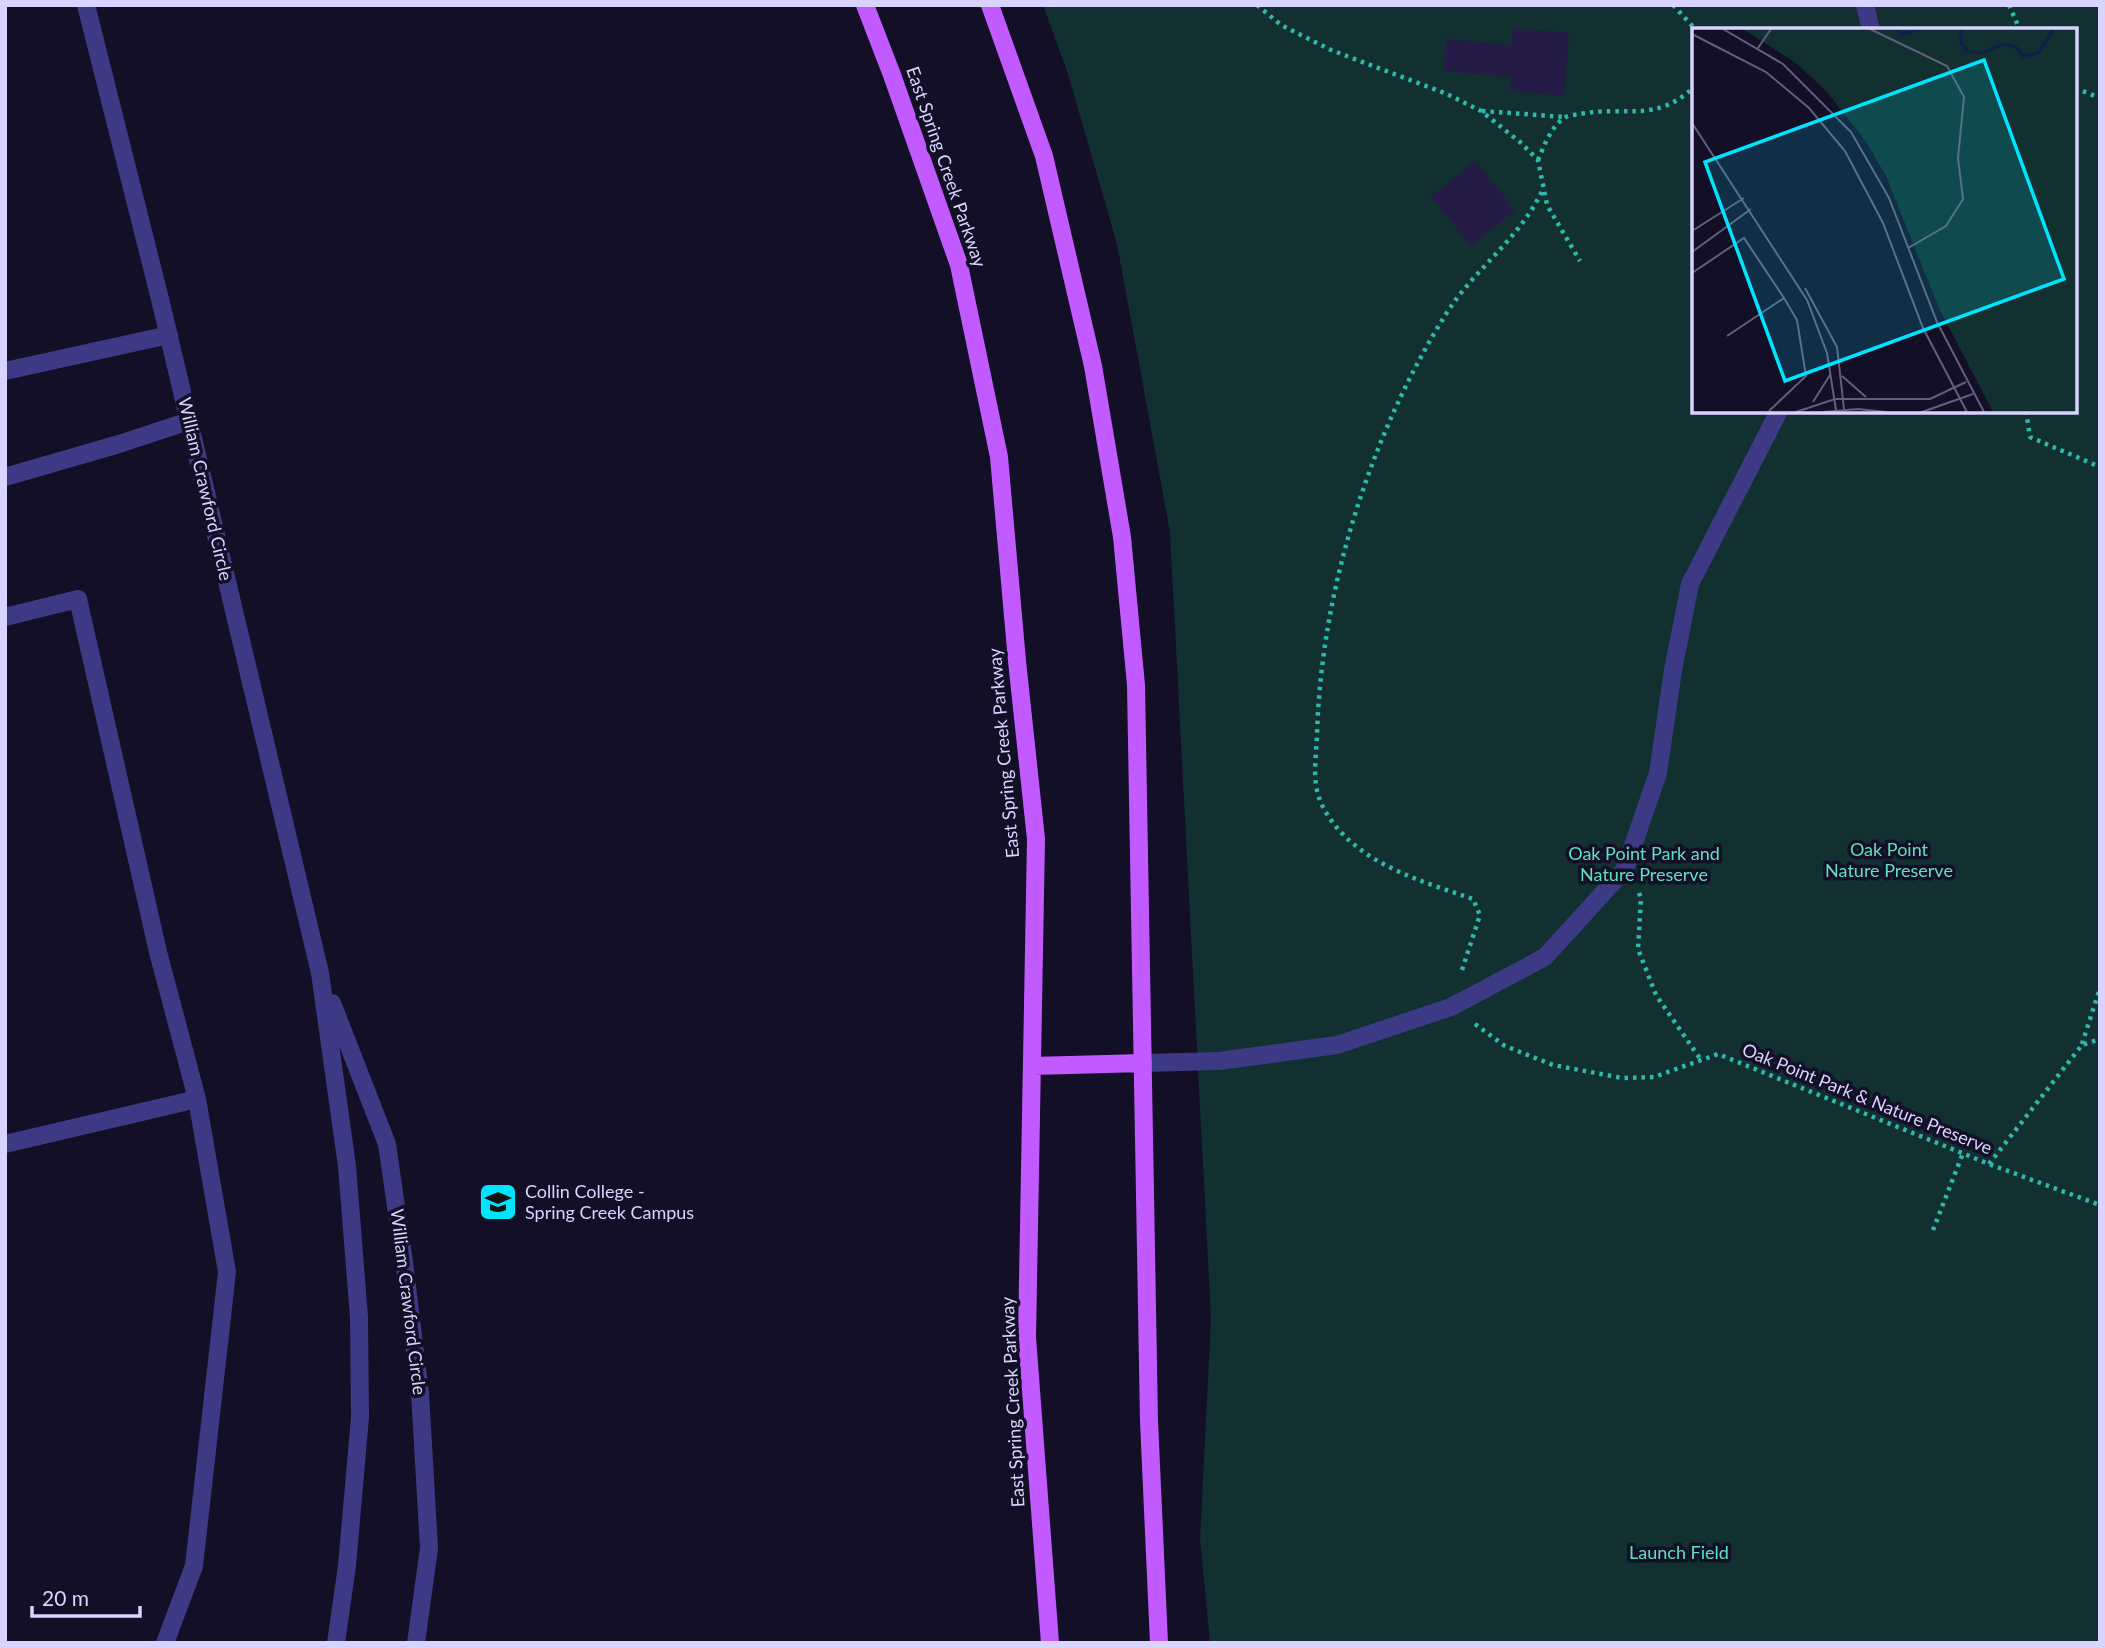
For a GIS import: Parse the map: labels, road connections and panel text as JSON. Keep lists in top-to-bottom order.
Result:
{
  "streets": {
    "main road": ["East Spring Creek Parkway"],
    "lane": ["William Crawford Circle"],
    "path": ["Oak Point Park & Nature Preserve"]
  },
  "parks": ["Oak Point Nature Preserve", "Oak Point Park and Nature Preserve", "Launch Field"],
  "places": {
    "school or university": ["Collin College - Spring Creek Campus"]
  },
  "scale_bar": "20 m"
}
